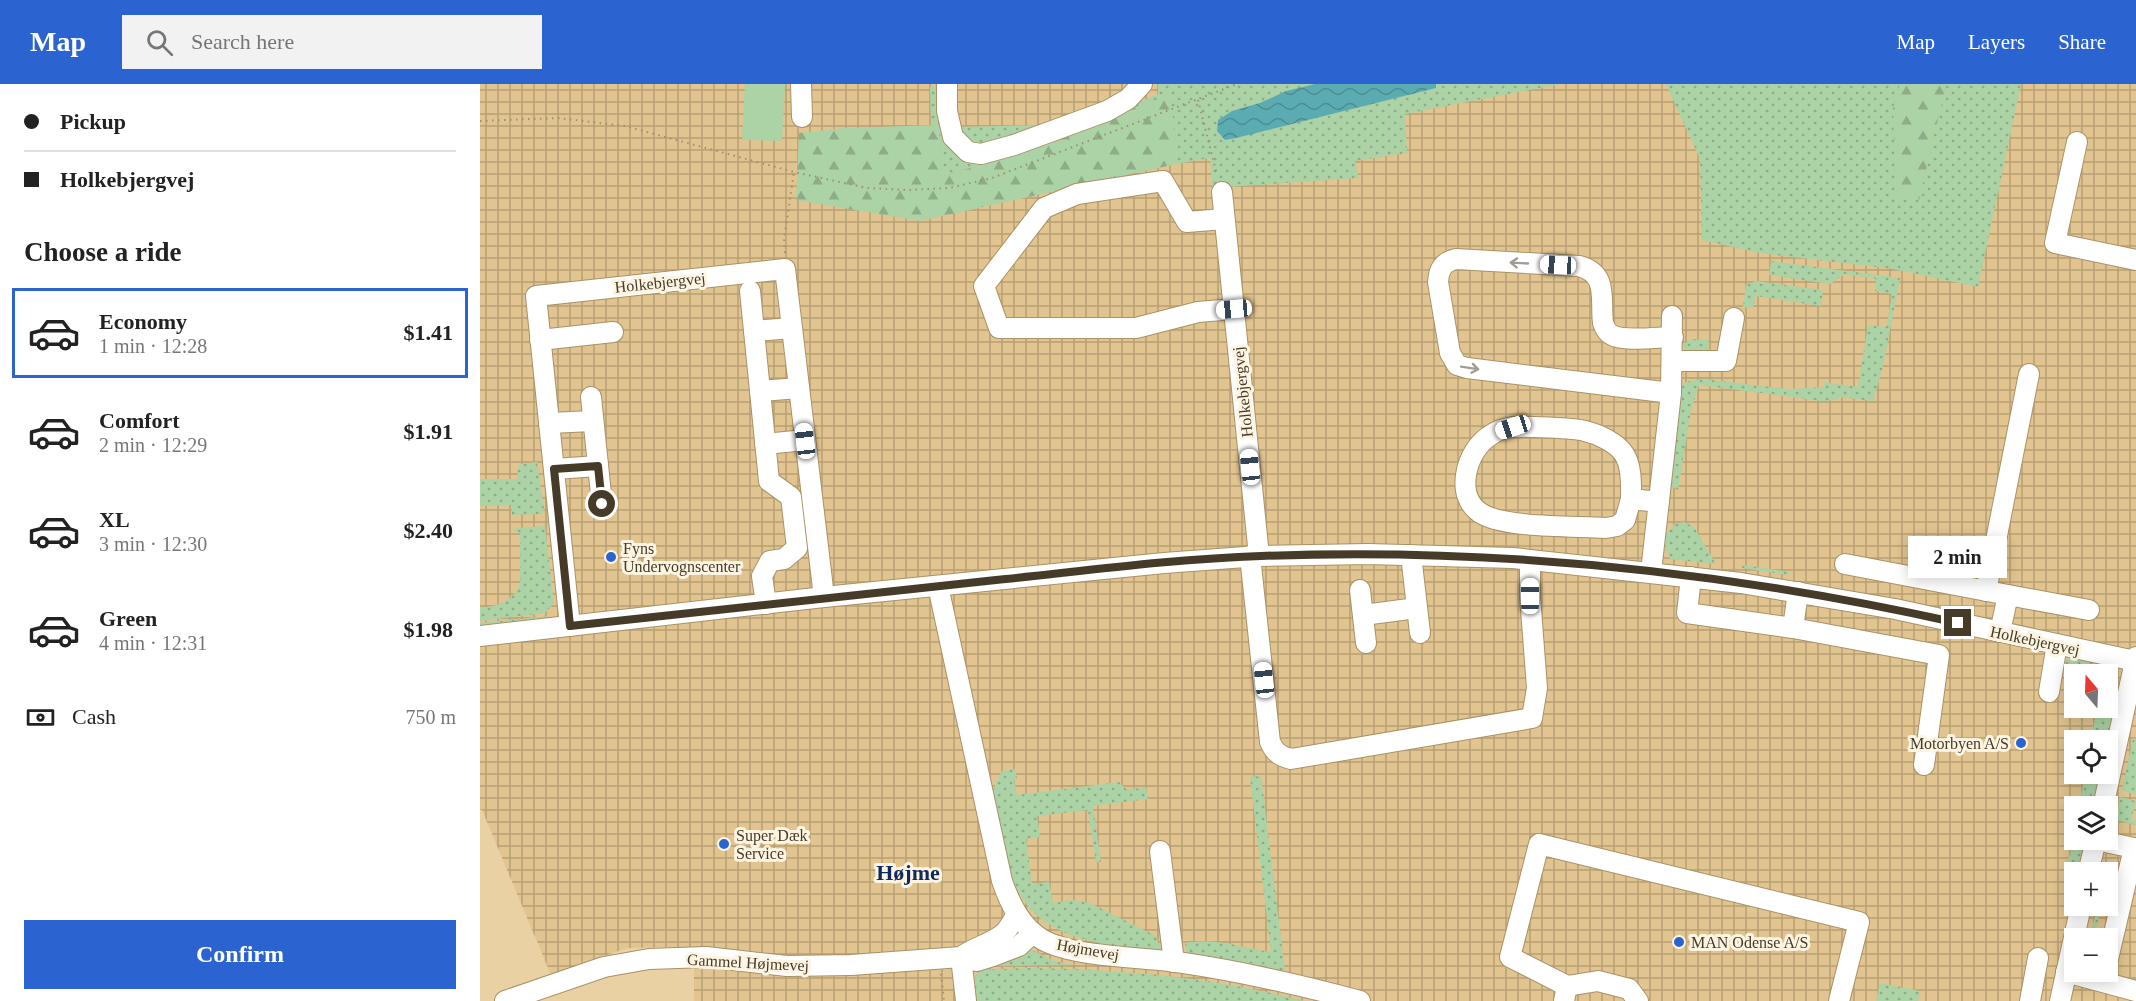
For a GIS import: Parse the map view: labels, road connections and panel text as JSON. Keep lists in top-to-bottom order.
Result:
{
  "streets": {
    "street": ["Holkebjergvej", "Højmevej", "Gammel Højmevej"]
  },
  "crossings": [
    ["Holkebjergvej", "Højmevej"],
    ["Højmevej", "Gammel Højmevej"]
  ],
  "districts": ["Højme"],
  "places": [
    "Fyns Undervognscenter",
    "Motorbyen A/S",
    "Super Dæk Service",
    "MAN Odense A/S"
  ],
  "north": "top",
  "page": {
    "header": "Map",
    "search": "Search here",
    "nav": ["Map", "Layers", "Share"],
    "banner": ["Pickup", "Holkebjergvej"],
    "heading": "Choose a ride",
    "list": [
      {
        "name": "Economy",
        "note": "1 min · 12:28",
        "value": "$1.41"
      },
      {
        "name": "Comfort",
        "note": "2 min · 12:29",
        "value": "$1.91"
      },
      {
        "name": "XL",
        "note": "3 min · 12:30",
        "value": "$2.40"
      },
      {
        "name": "Green",
        "note": "4 min · 12:31",
        "value": "$1.98"
      }
    ],
    "bubble": "2 min",
    "map_buttons": ["+", "−"],
    "pay": ["Cash", "750 m"],
    "buttons": "Confirm"
  }
}
